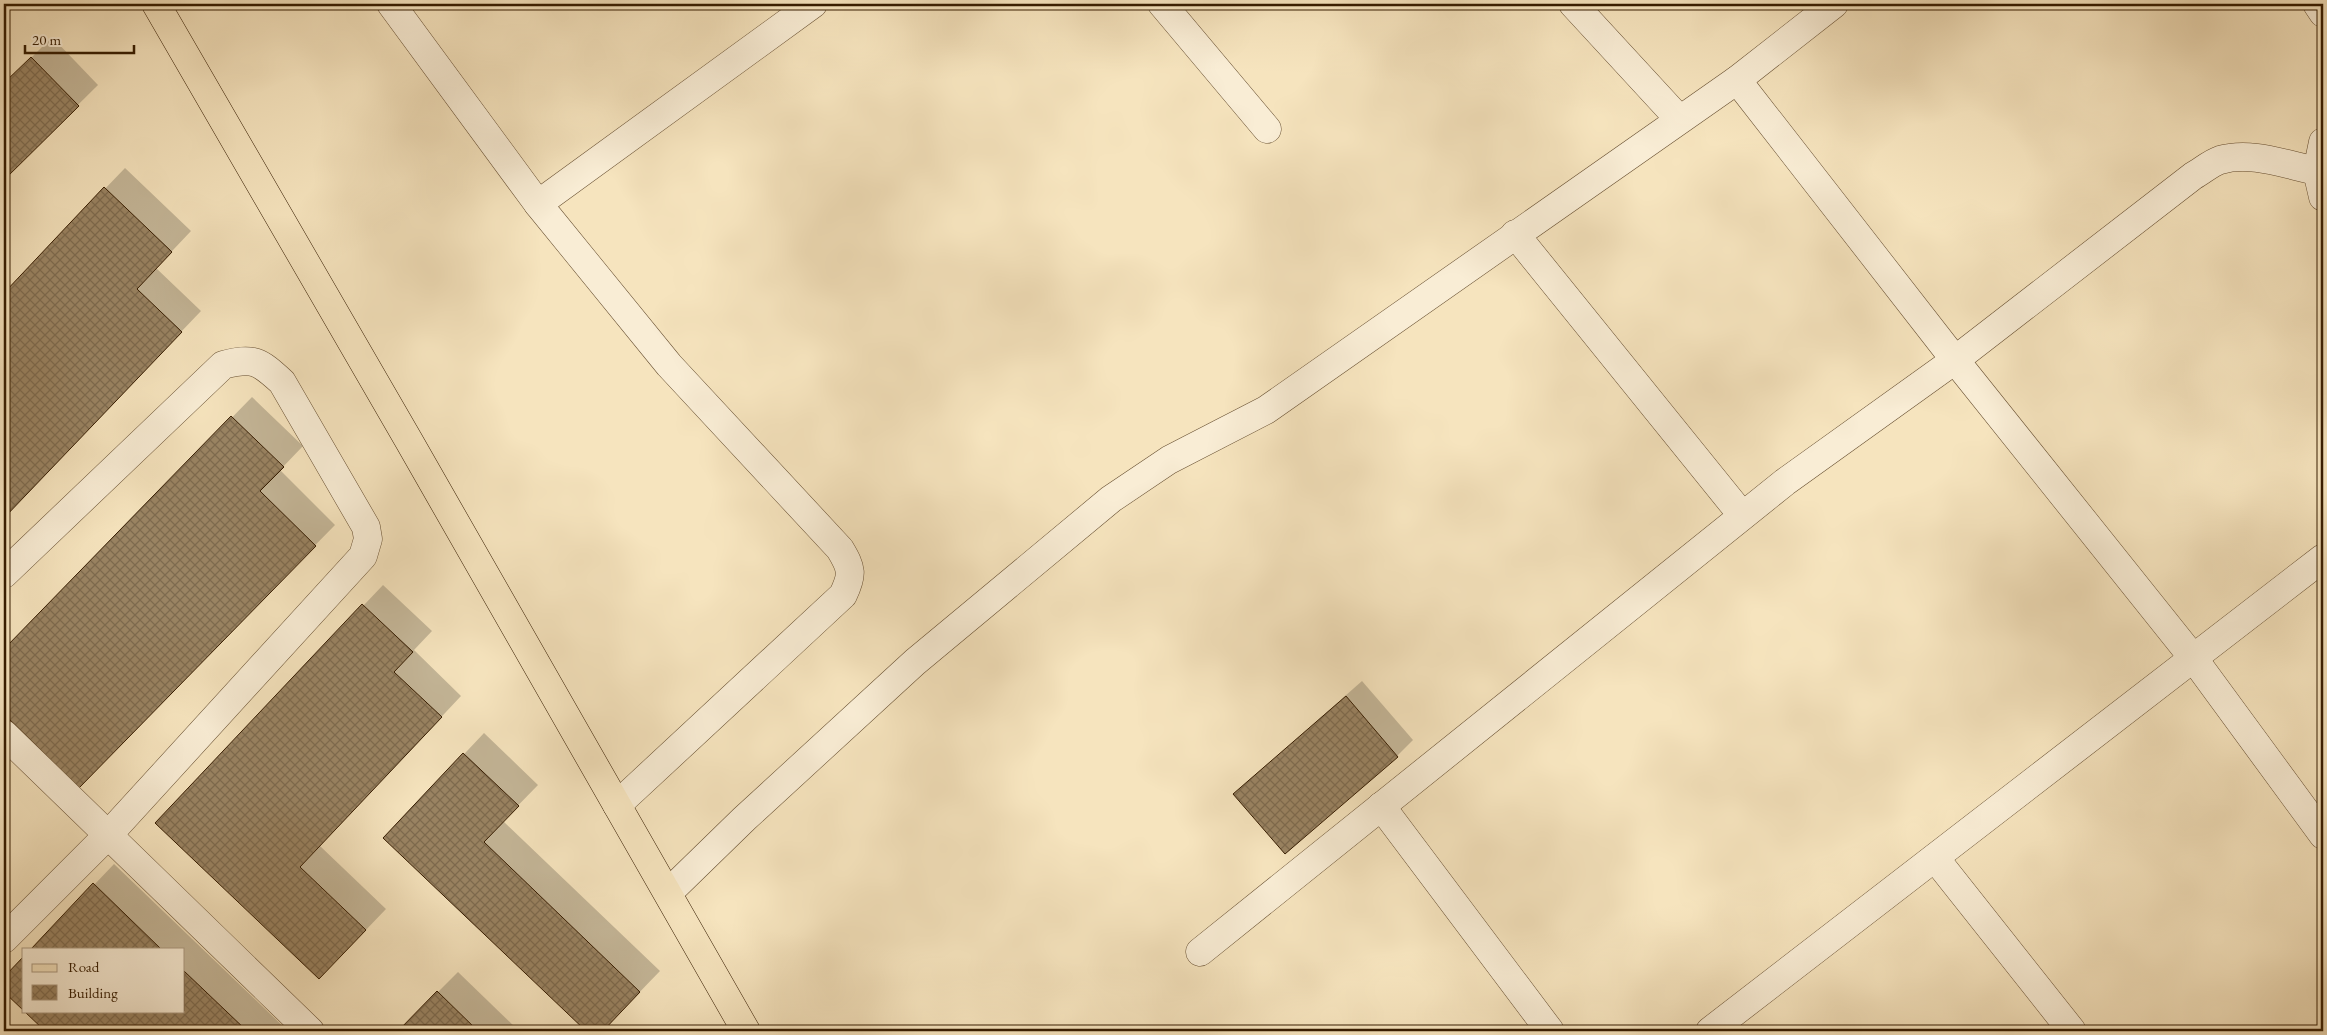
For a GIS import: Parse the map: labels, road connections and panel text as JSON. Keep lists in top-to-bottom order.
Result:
{
  "legend": ["Road", "Building"],
  "scale_bar": "20 m"
}
